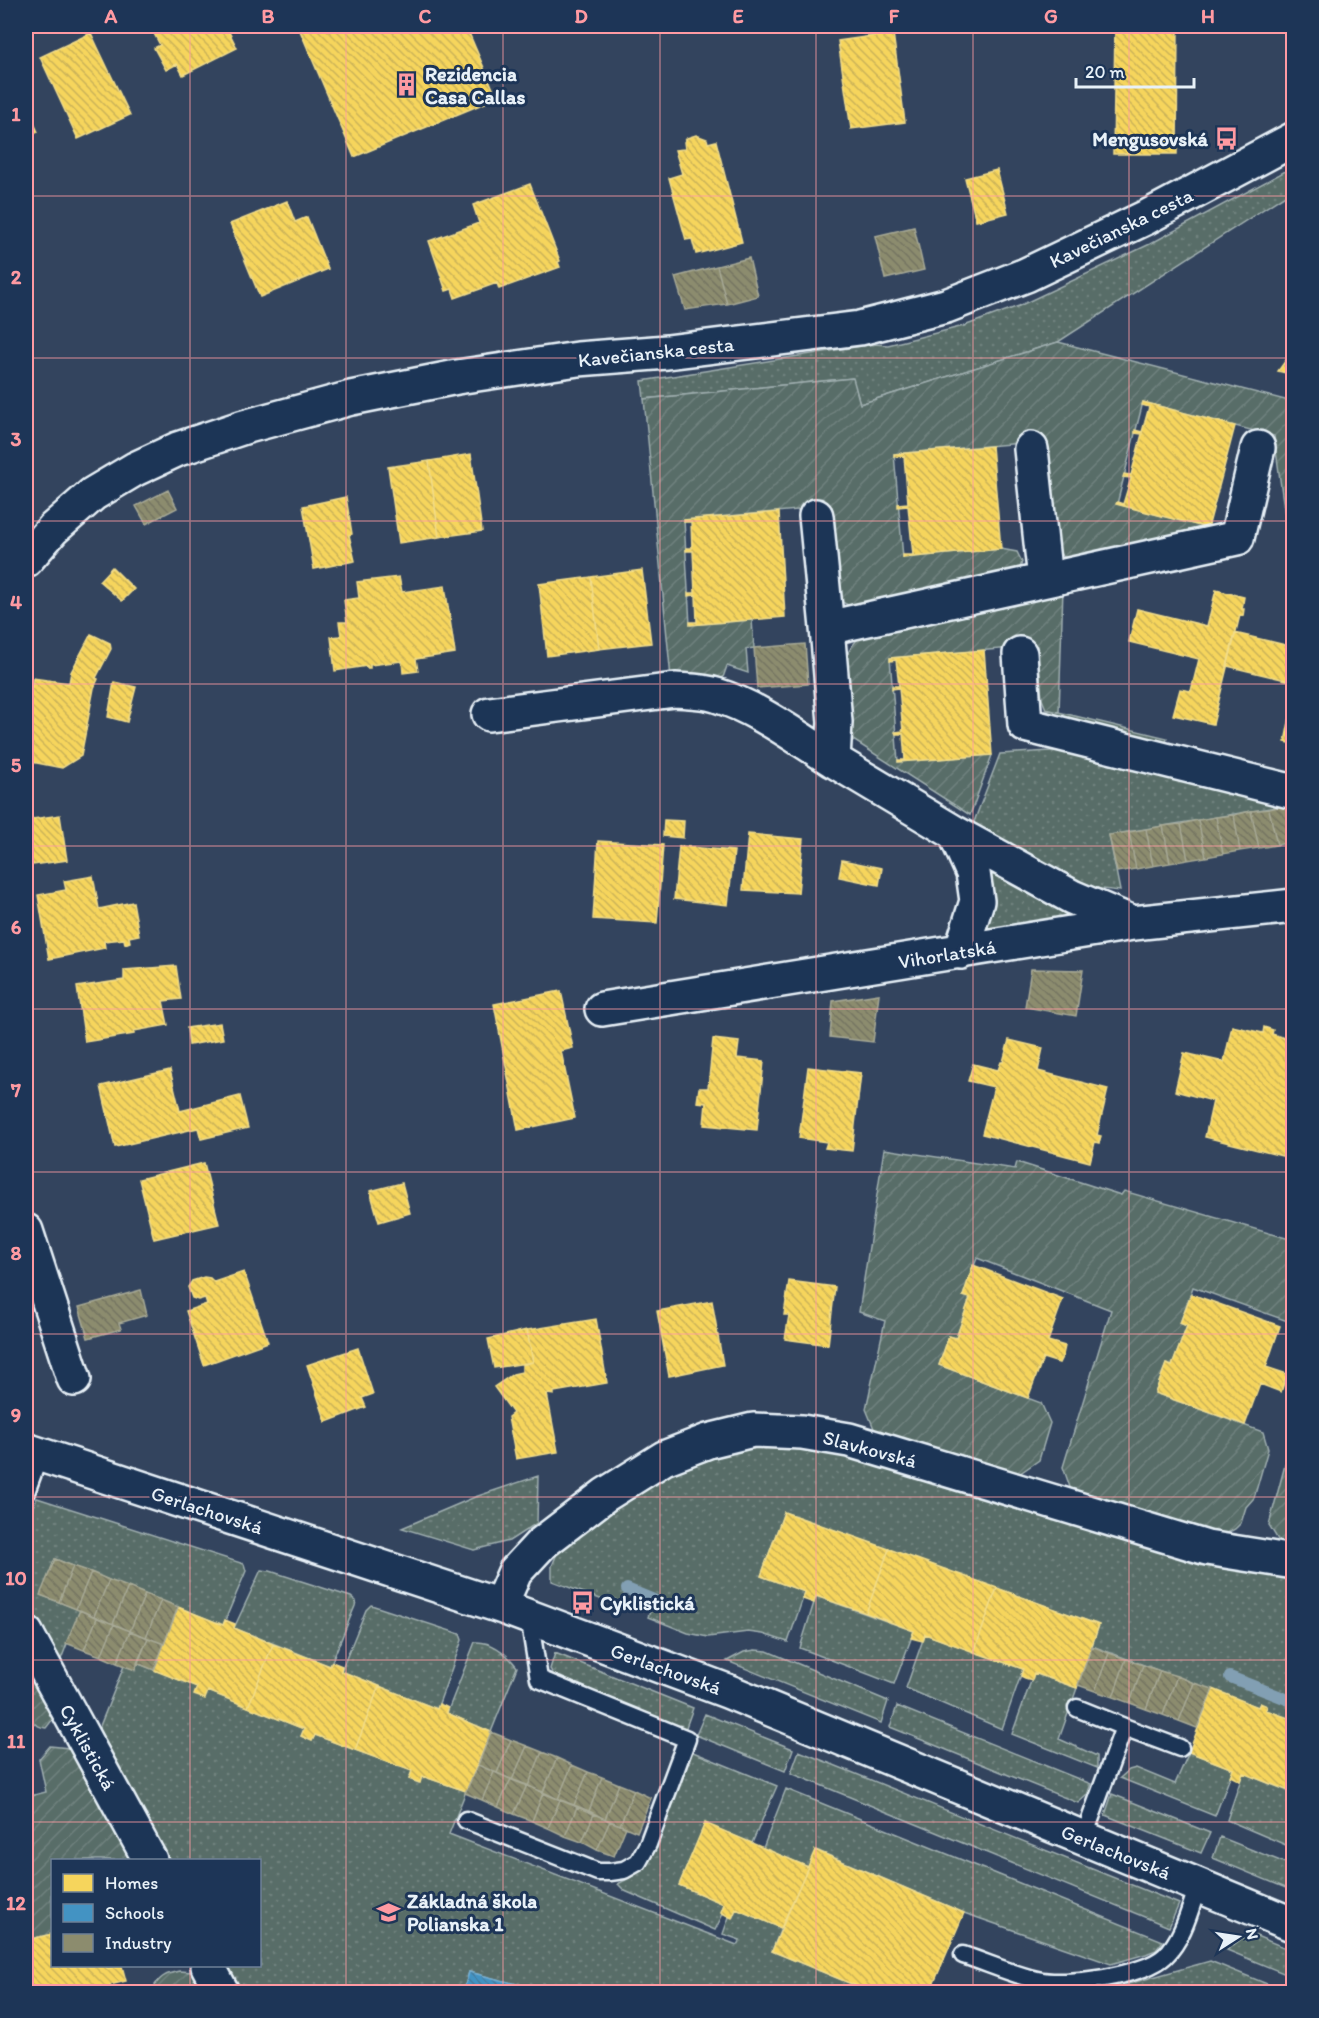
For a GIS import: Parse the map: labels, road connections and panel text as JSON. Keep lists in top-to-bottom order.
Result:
{
  "streets": {
    "street": [
      "Kavečianska cesta",
      "Vihorlatská",
      "Slavkovská",
      "Gerlachovská",
      "Cyklistická"
    ]
  },
  "crossings": [
    ["Slavkovská", "Gerlachovská"]
  ],
  "places": {
    "building": ["Rezidencia Casa Callas"],
    "bus stop": ["Mengusovská", "Cyklistická"],
    "school or university": ["Základná škola Polianska 1"]
  },
  "legend": ["Homes", "Schools", "Industry"],
  "scale_bar": "20 m",
  "north": "right",
  "grid": {
    "columns": [
      "A",
      "B",
      "C",
      "D",
      "E",
      "F",
      "G",
      "H"
    ],
    "rows": [
      "1",
      "2",
      "3",
      "4",
      "5",
      "6",
      "7",
      "8",
      "9",
      "10",
      "11",
      "12"
    ]
  }
}
